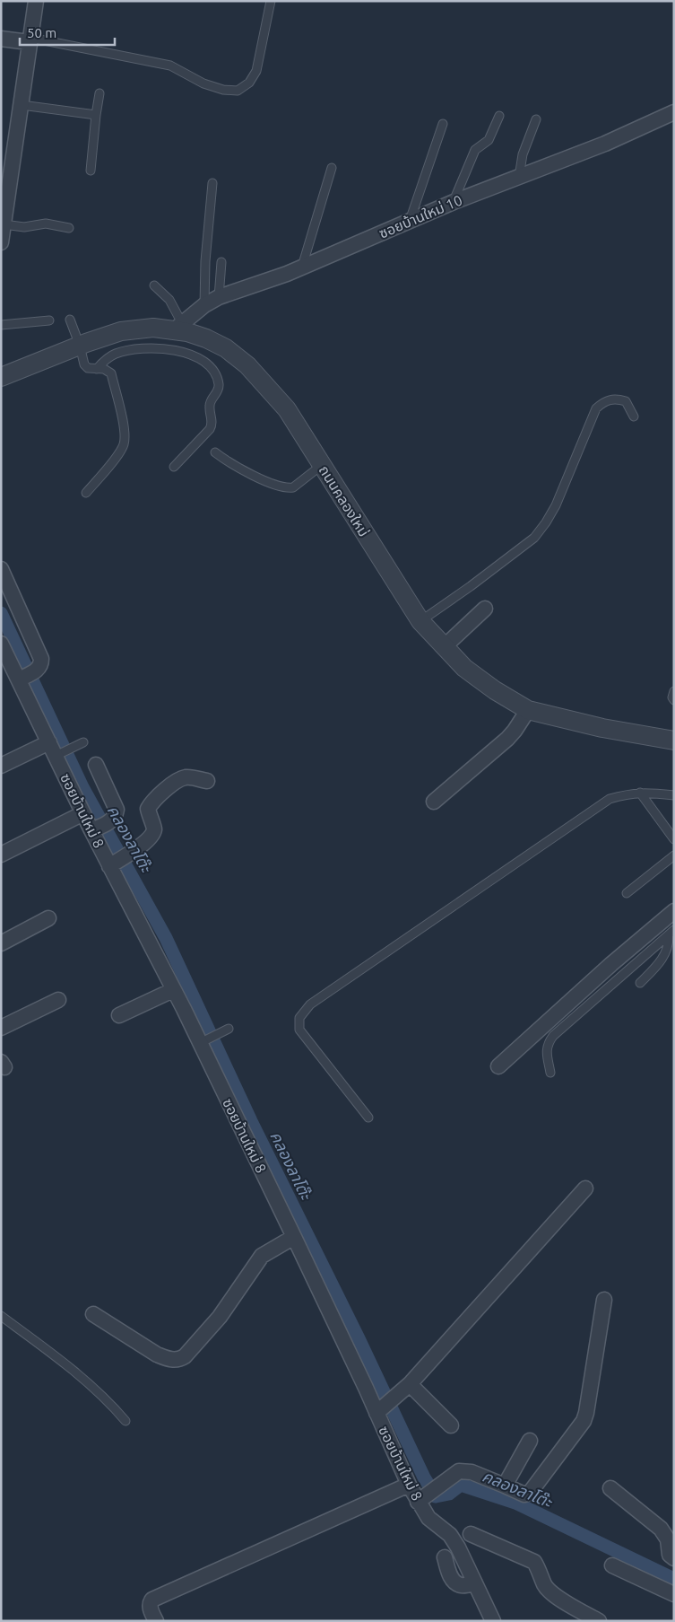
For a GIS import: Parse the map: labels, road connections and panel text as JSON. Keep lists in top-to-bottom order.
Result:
{
  "streets": {
    "street": ["ซอยบ้านใหม่ 10", "ถนนคลองใหม่", "ซอยบ้านใหม่ 8"]
  },
  "crossings": [
    ["ซอยบ้านใหม่ 10", "ถนนคลองใหม่"]
  ],
  "water": ["คลองลาโต๊ะ"],
  "scale_bar": "50 m"
}
